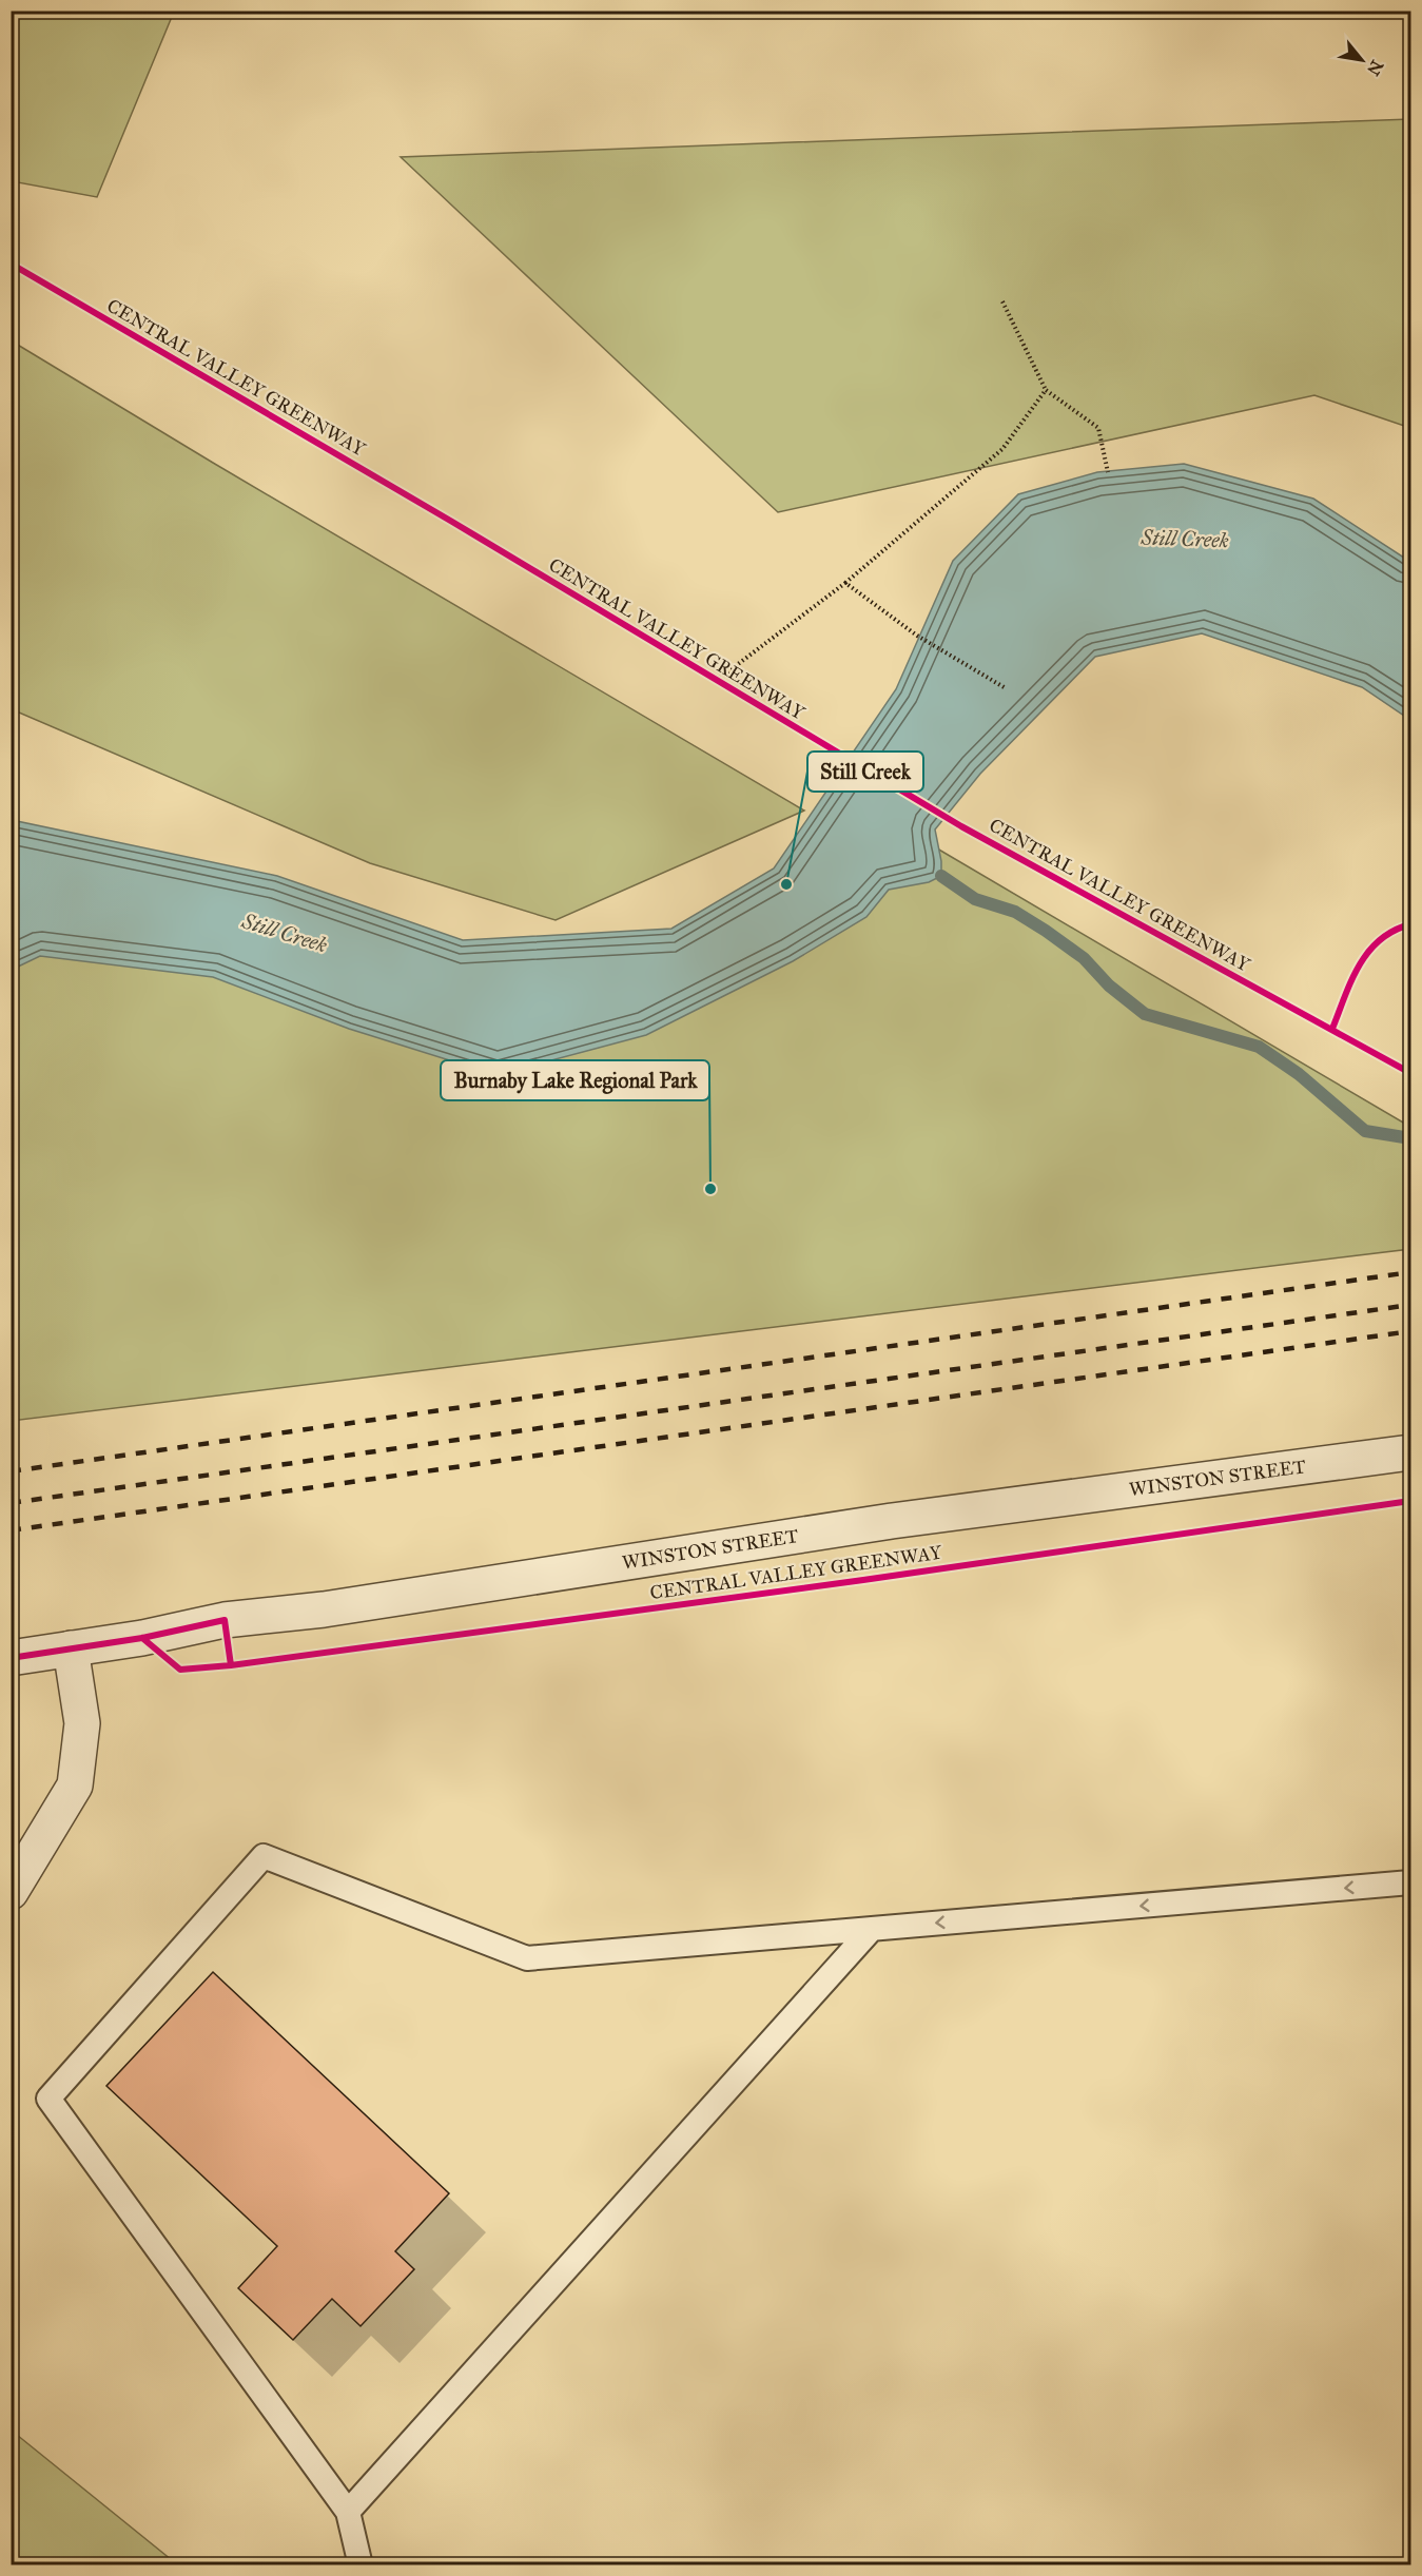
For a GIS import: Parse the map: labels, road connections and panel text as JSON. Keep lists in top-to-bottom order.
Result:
{
  "streets": {
    "street": ["WINSTON STREET"],
    "cycle path": ["CENTRAL VALLEY GREENWAY"]
  },
  "water": ["Still Creek"],
  "places": ["Still Creek", "Burnaby Lake Regional Park"],
  "north": "bottom right"
}
